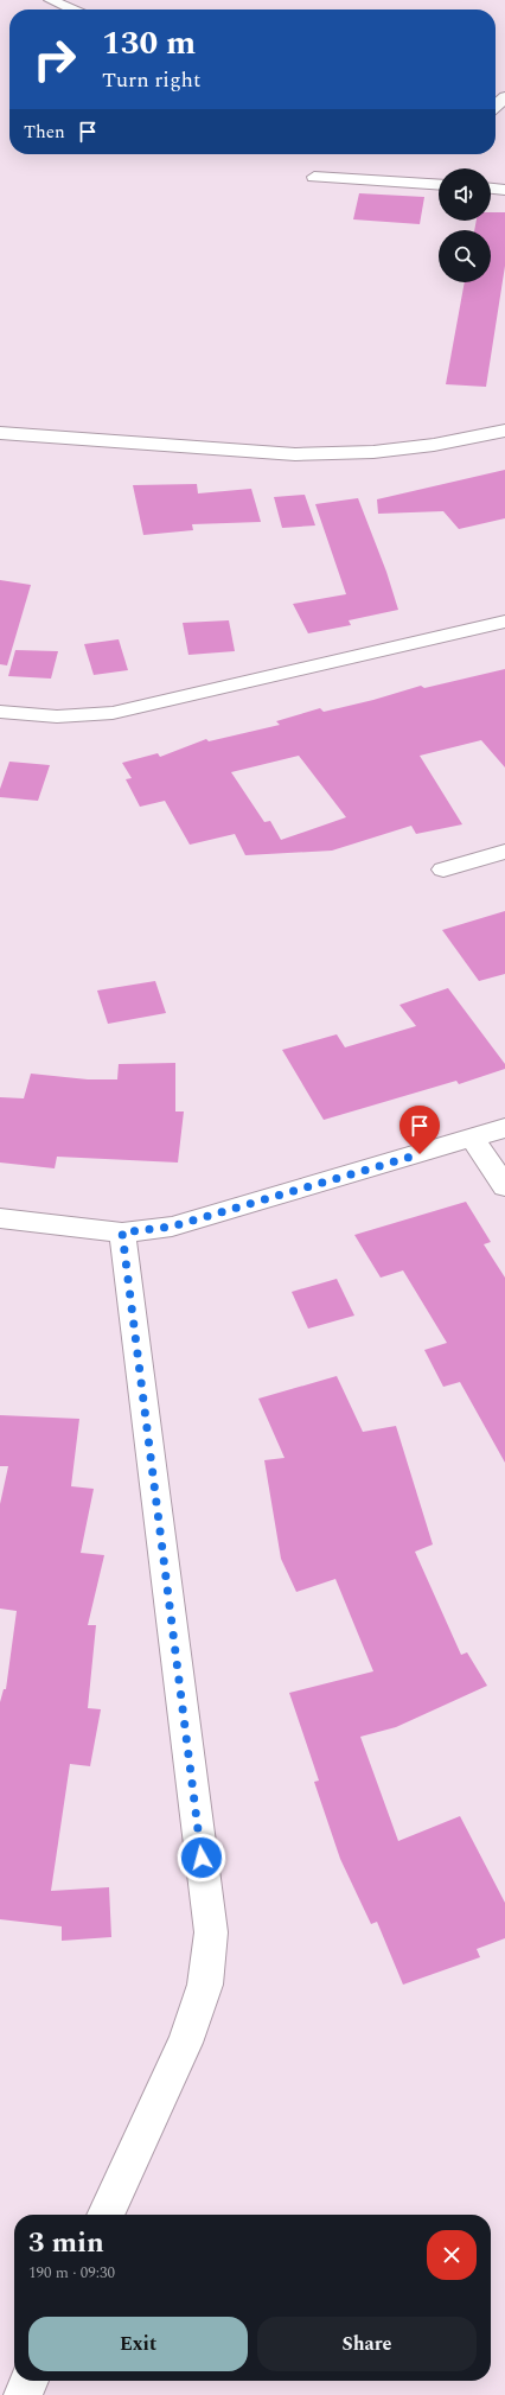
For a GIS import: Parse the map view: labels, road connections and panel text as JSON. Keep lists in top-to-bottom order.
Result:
{
  "page": {
    "turn": ["130 m", "Turn right"],
    "then": "Then",
    "heading": ["3 min", "190 m · 09:30"],
    "buttons": ["Exit", "Share"]
  }
}
